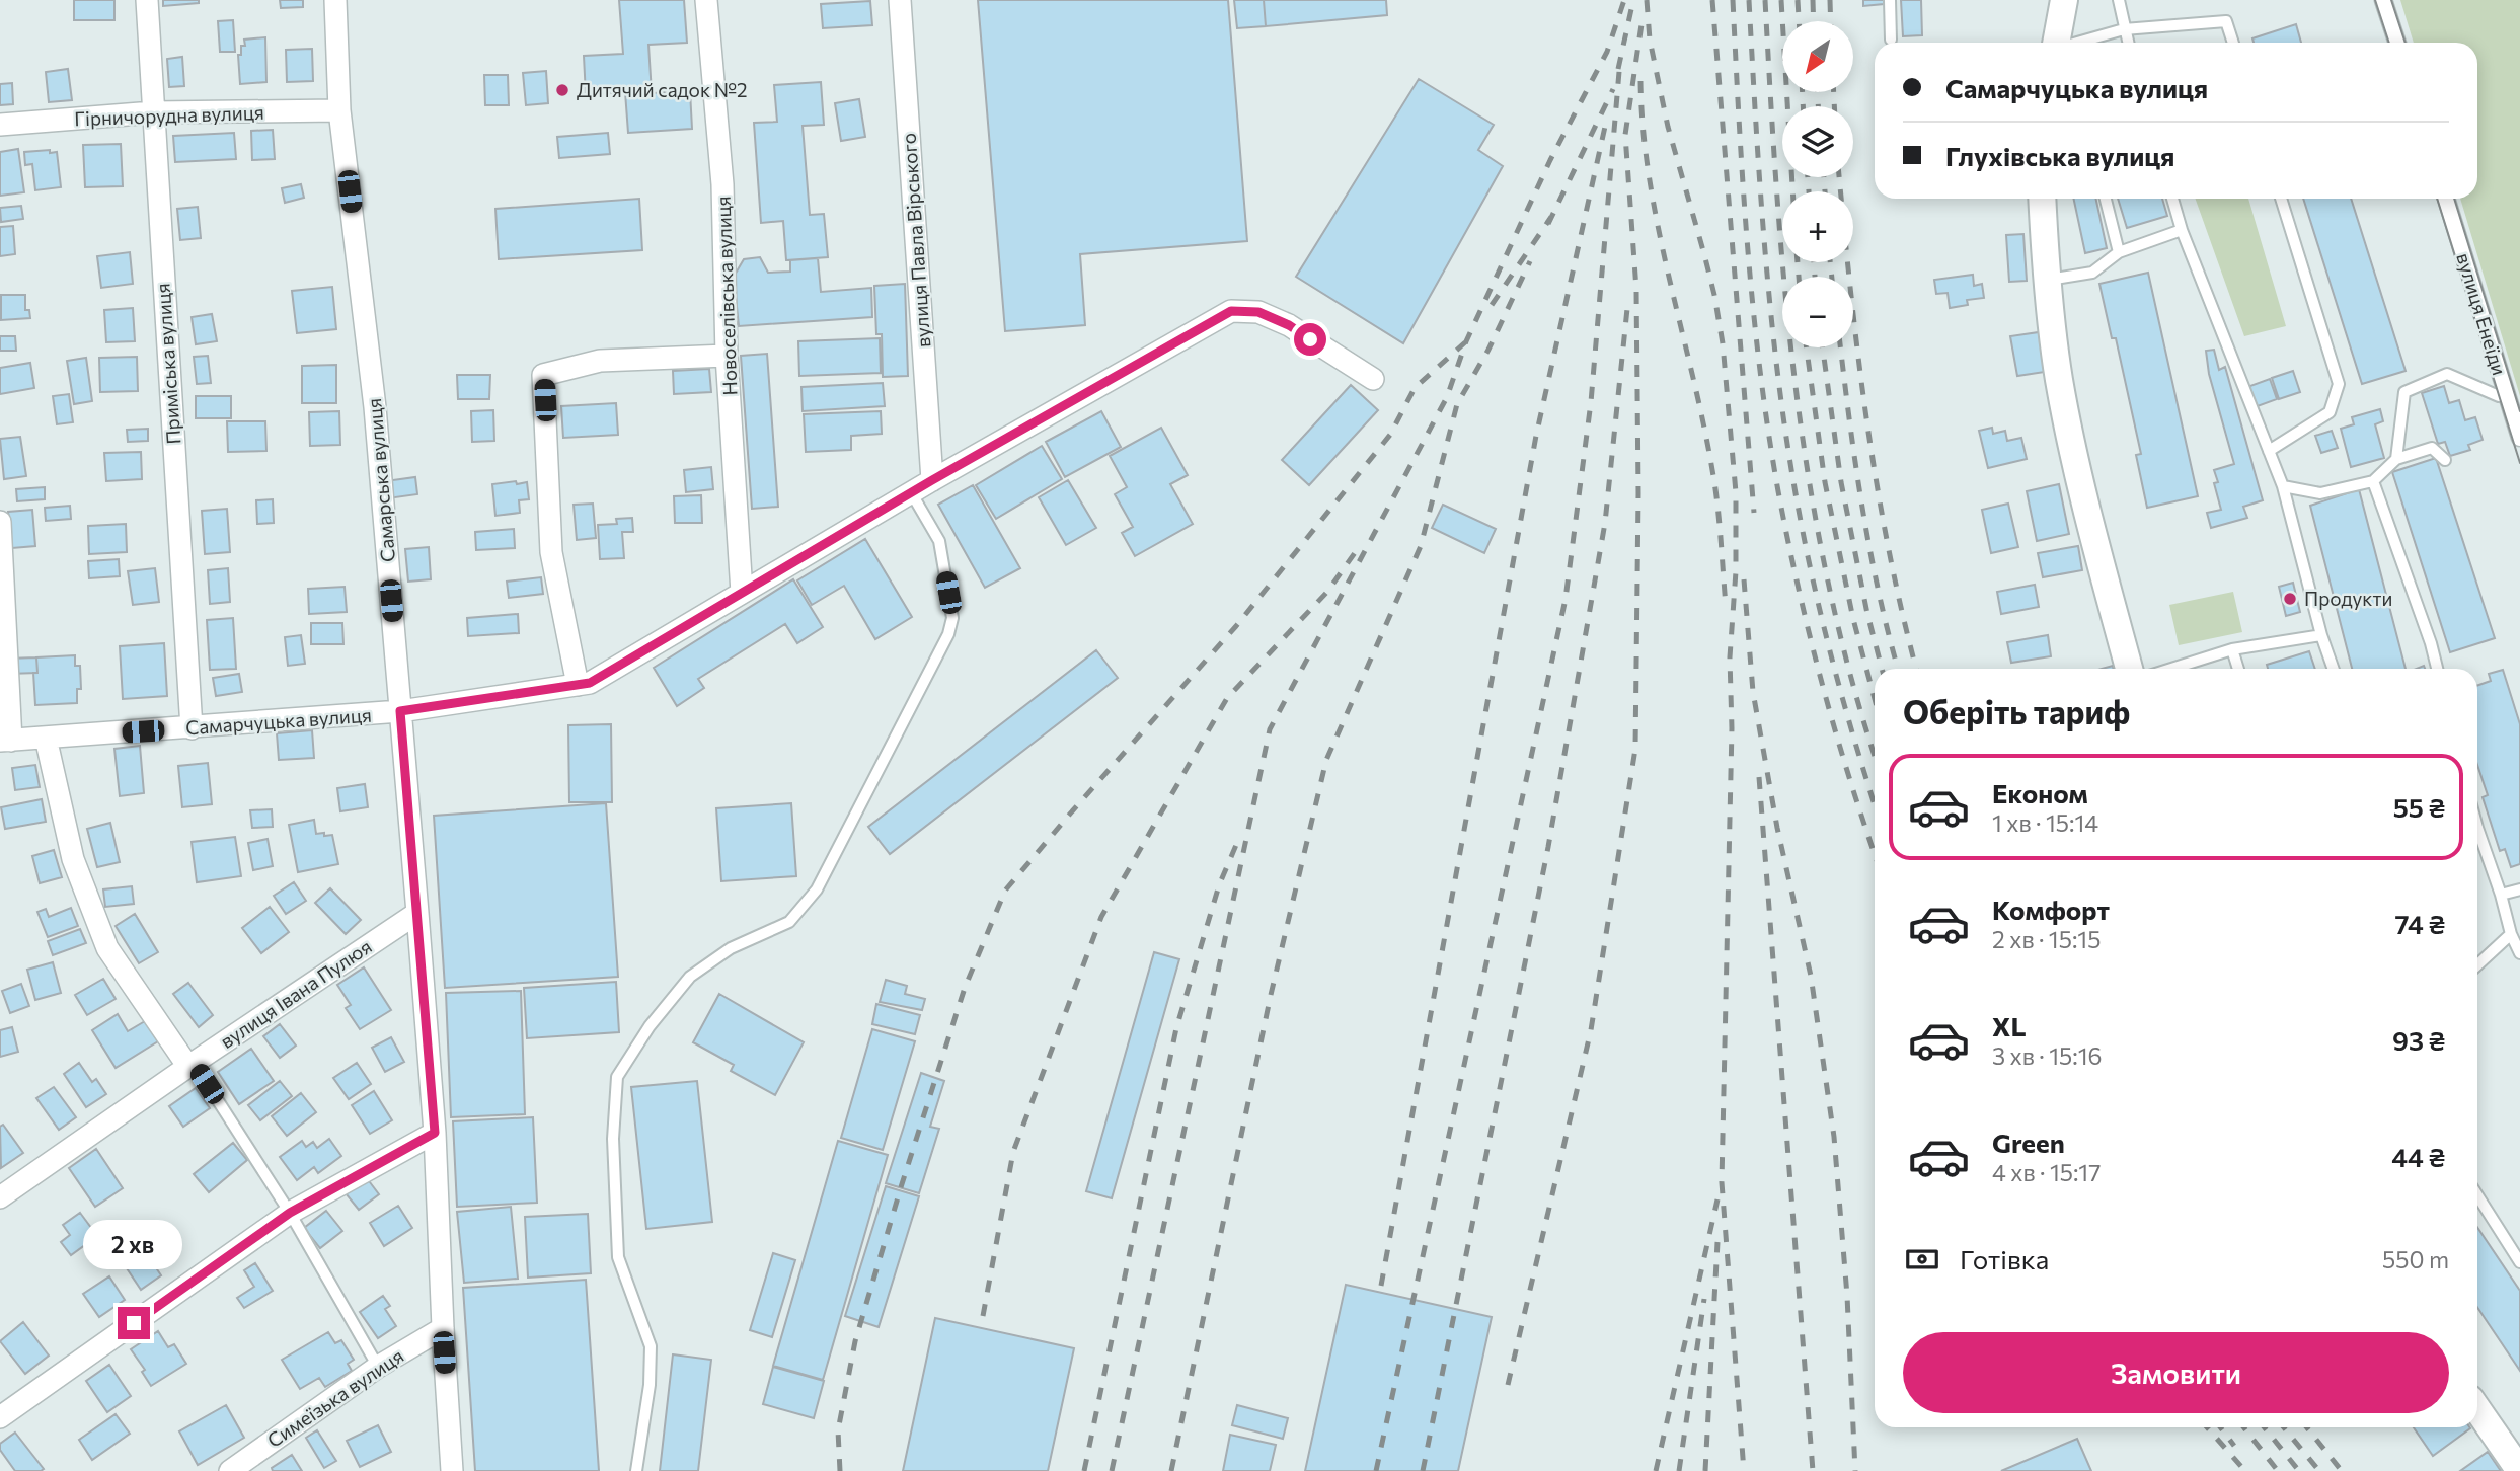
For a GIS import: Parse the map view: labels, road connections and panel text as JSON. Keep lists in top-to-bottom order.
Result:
{
  "streets": {
    "street": [
      "Гірничорудна вулиця",
      "вулиця Павла Вірського",
      "Новоселівська вулиця",
      "вулиця Енеїди",
      "Приміська вулиця",
      "Самарська вулиця",
      "Самарчуцька вулиця",
      "вулиця Івана Пулюя",
      "Симеїзька вулиця"
    ]
  },
  "crossings": [
    ["Гірничорудна вулиця", "Приміська вулиця"],
    ["Гірничорудна вулиця", "Самарська вулиця"],
    ["вулиця Павла Вірського", "Самарчуцька вулиця"],
    ["Новоселівська вулиця", "Самарчуцька вулиця"],
    ["Приміська вулиця", "Самарчуцька вулиця"],
    ["Самарська вулиця", "Самарчуцька вулиця"],
    ["Самарська вулиця", "вулиця Івана Пулюя"],
    ["Самарська вулиця", "Симеїзька вулиця"]
  ],
  "places": ["Дитячий садок №2", "Продукти"],
  "north": "bottom left",
  "page": {
    "map_buttons": ["+", "−"],
    "banner": ["Самарчуцька вулиця", "Глухівська вулиця"],
    "heading": "Оберіть тариф",
    "list": [
      {
        "name": "Економ",
        "note": "1 хв · 15:14",
        "value": "55 ₴"
      },
      {
        "name": "Комфорт",
        "note": "2 хв · 15:15",
        "value": "74 ₴"
      },
      {
        "name": "XL",
        "note": "3 хв · 15:16",
        "value": "93 ₴"
      },
      {
        "name": "Green",
        "note": "4 хв · 15:17",
        "value": "44 ₴"
      }
    ],
    "bubble": "2 хв",
    "pay": ["Готівка", "550 m"],
    "buttons": "Замовити"
  }
}
